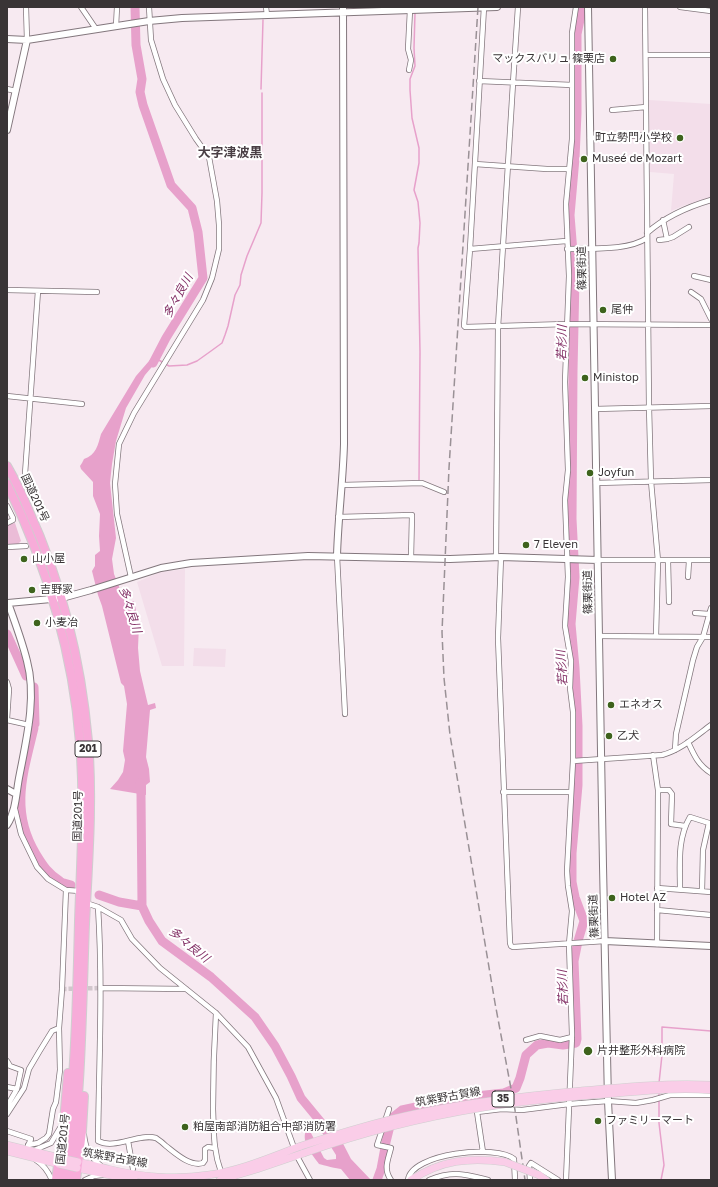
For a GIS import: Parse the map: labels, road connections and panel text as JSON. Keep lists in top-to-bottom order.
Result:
{
  "streets": {
    "highway": ["国道201号", "201"],
    "main road": ["筑紫野古賀線", "35"],
    "street": ["篠栗街道"]
  },
  "crossings": [
    ["国道201号", "201"],
    ["201", "筑紫野古賀線"]
  ],
  "districts": ["大字津波黒"],
  "water": ["多々良川", "若杉川"],
  "places": [
    "マックスバリュ 篠栗店",
    "町立勢門小学校",
    "Museé de Mozart",
    "尾仲",
    "Ministop",
    "Joyfun",
    "7 Eleven",
    "山小屋",
    "吉野家",
    "小麦冶",
    "エネオス",
    "乙犬",
    "Hotel AZ",
    "片井整形外科病院",
    "ファミリーマート",
    "粕屋南部消防組合中部消防署"
  ]
}
